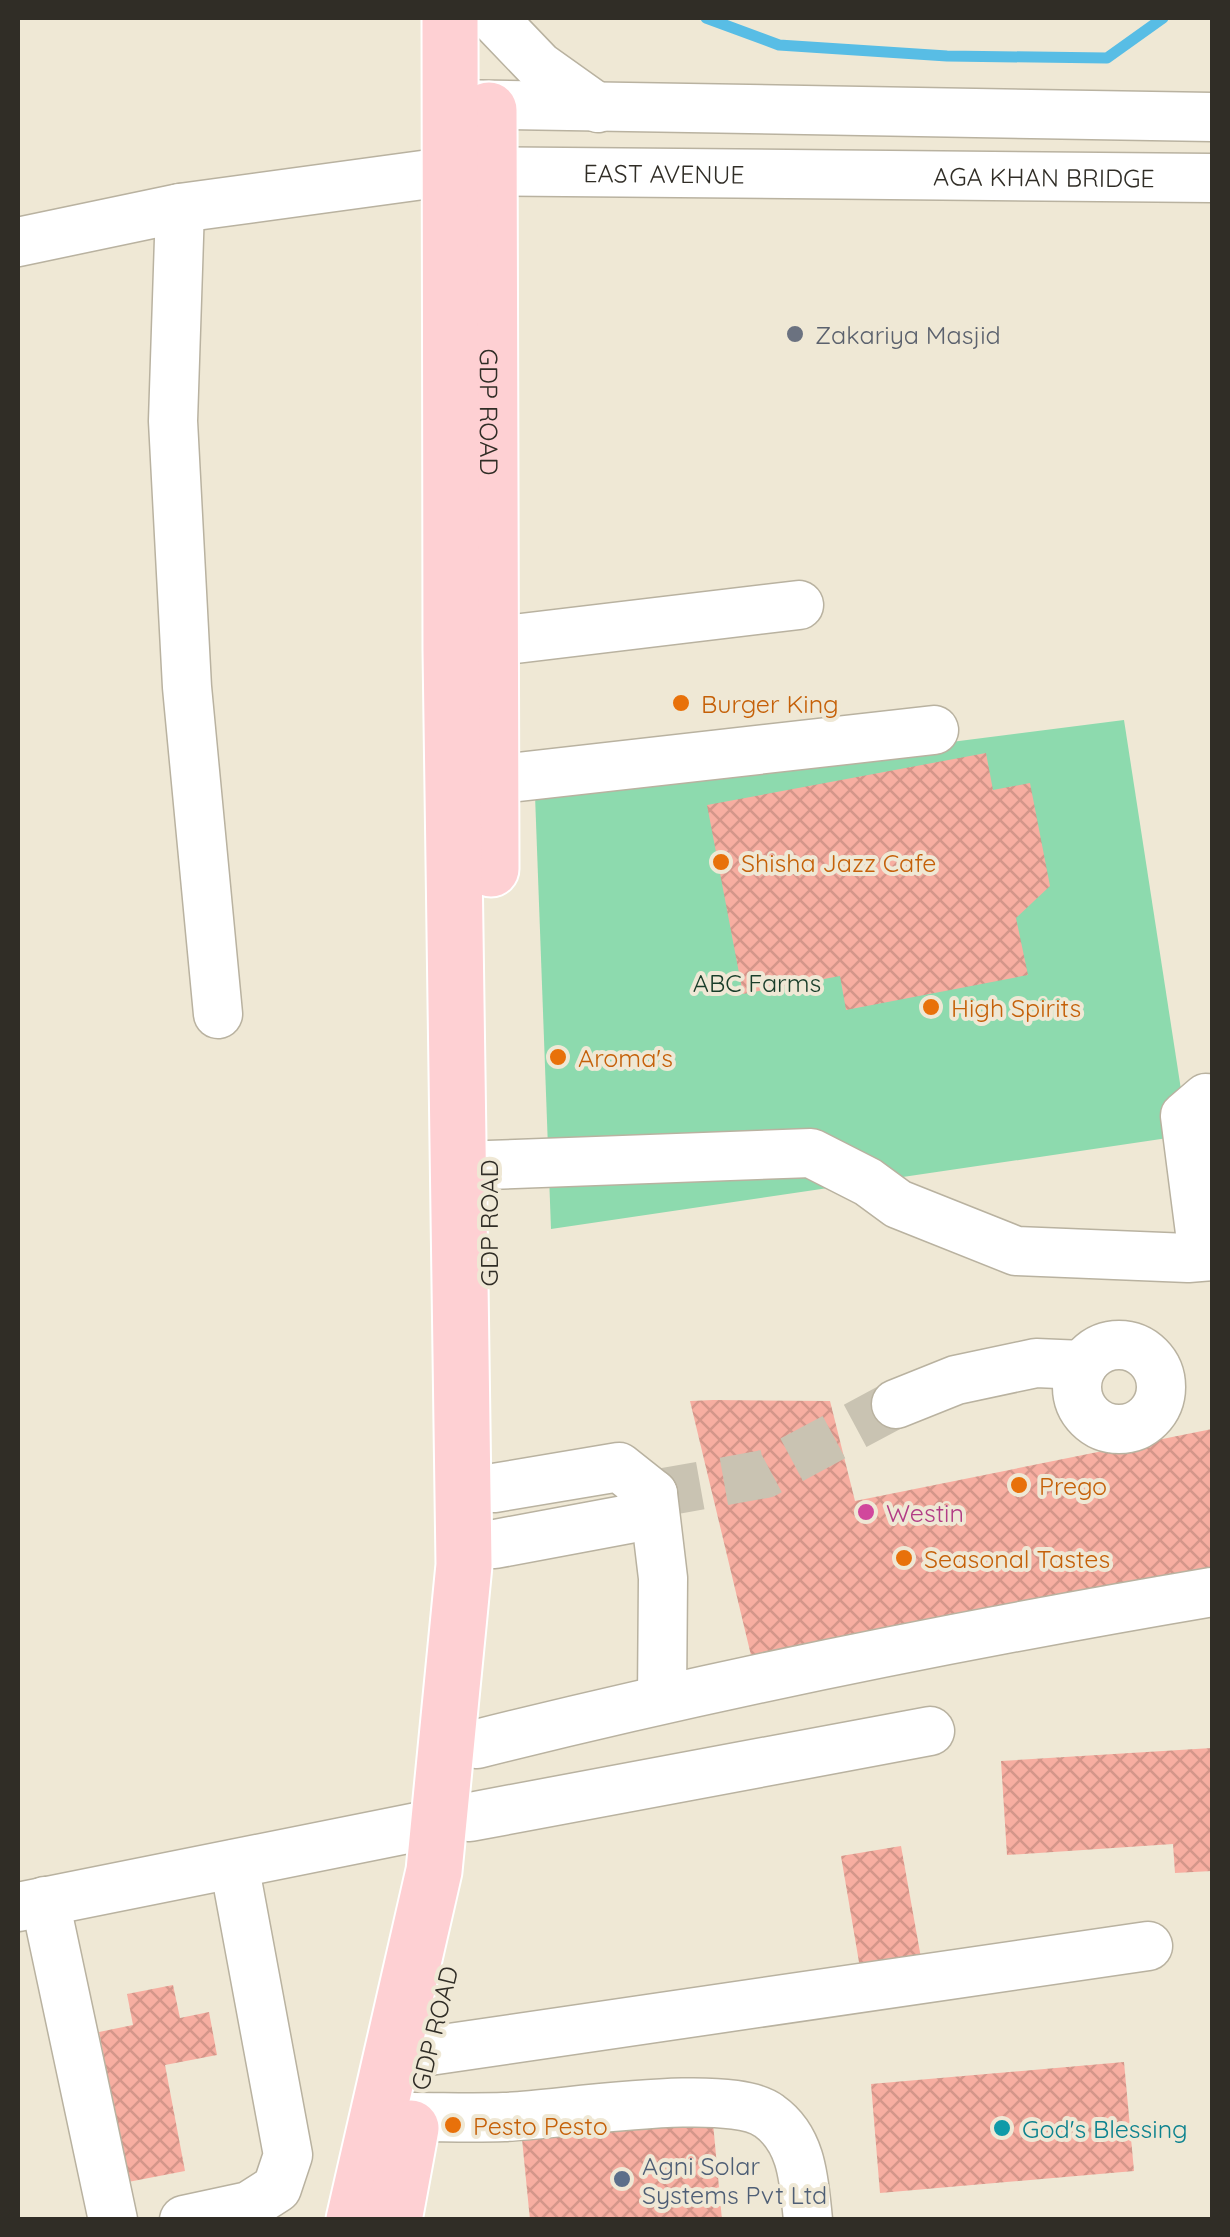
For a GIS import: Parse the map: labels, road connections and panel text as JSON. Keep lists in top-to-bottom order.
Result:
{
  "streets": {
    "main road": ["GDP ROAD"],
    "street": ["EAST AVENUE", "AGA KHAN BRIDGE"]
  },
  "crossings": [
    ["EAST AVENUE", "AGA KHAN BRIDGE"],
    ["EAST AVENUE", "GDP ROAD"]
  ],
  "parks": ["ABC Farms"],
  "places": [
    "Zakariya Masjid",
    "Burger King",
    "Shisha Jazz Cafe",
    "High Spirits",
    "Aroma's",
    "Prego",
    "Westin",
    "Seasonal Tastes",
    "Pesto Pesto",
    "God's Blessing",
    "Agni Solar Systems Pvt Ltd"
  ]
}
